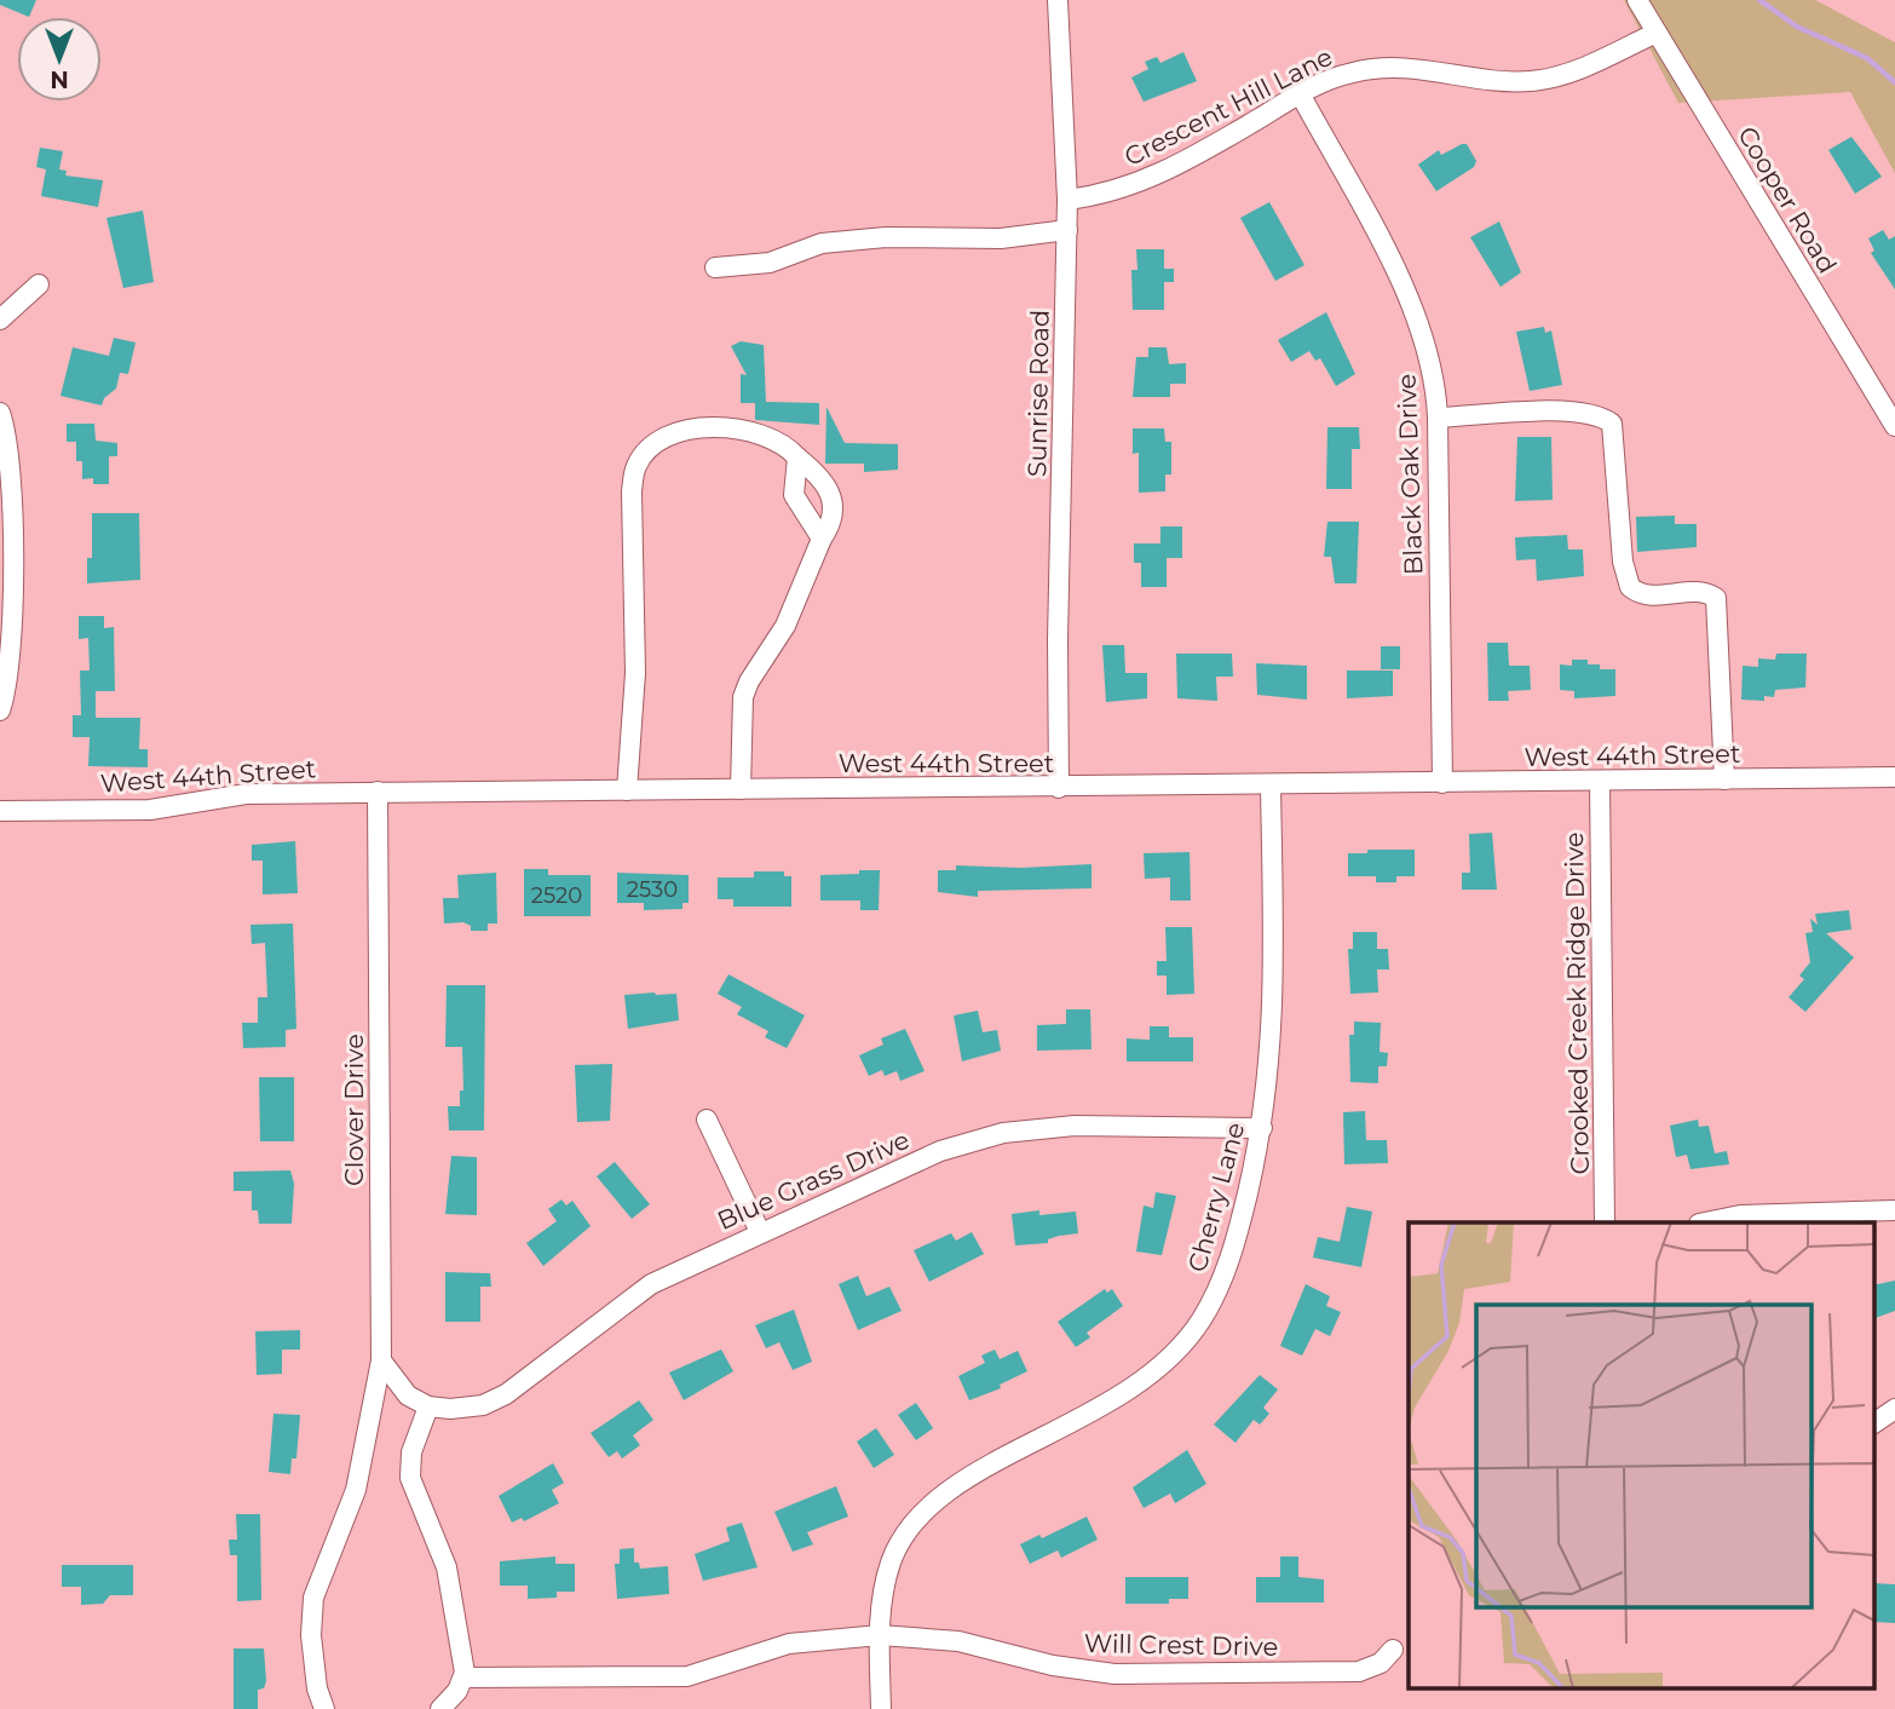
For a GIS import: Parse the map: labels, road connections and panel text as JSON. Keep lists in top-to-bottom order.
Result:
{
  "streets": {
    "street": [
      "Crescent Hill Lane",
      "Cooper Road",
      "Sunrise Road",
      "Black Oak Drive",
      "West 44th Street",
      "Crooked Creek Ridge Drive",
      "Clover Drive",
      "Blue Grass Drive",
      "Cherry Lane",
      "Will Crest Drive"
    ]
  },
  "crossings": [
    ["Crescent Hill Lane", "Cooper Road"],
    ["Crescent Hill Lane", "Sunrise Road"],
    ["Crescent Hill Lane", "Black Oak Drive"],
    ["Sunrise Road", "West 44th Street"],
    ["Black Oak Drive", "West 44th Street"],
    ["West 44th Street", "Crooked Creek Ridge Drive"],
    ["West 44th Street", "Clover Drive"],
    ["West 44th Street", "Cherry Lane"],
    ["Blue Grass Drive", "Cherry Lane"],
    ["Cherry Lane", "Will Crest Drive"]
  ],
  "house_numbers": ["2530", "2520"],
  "north": "bottom"
}
